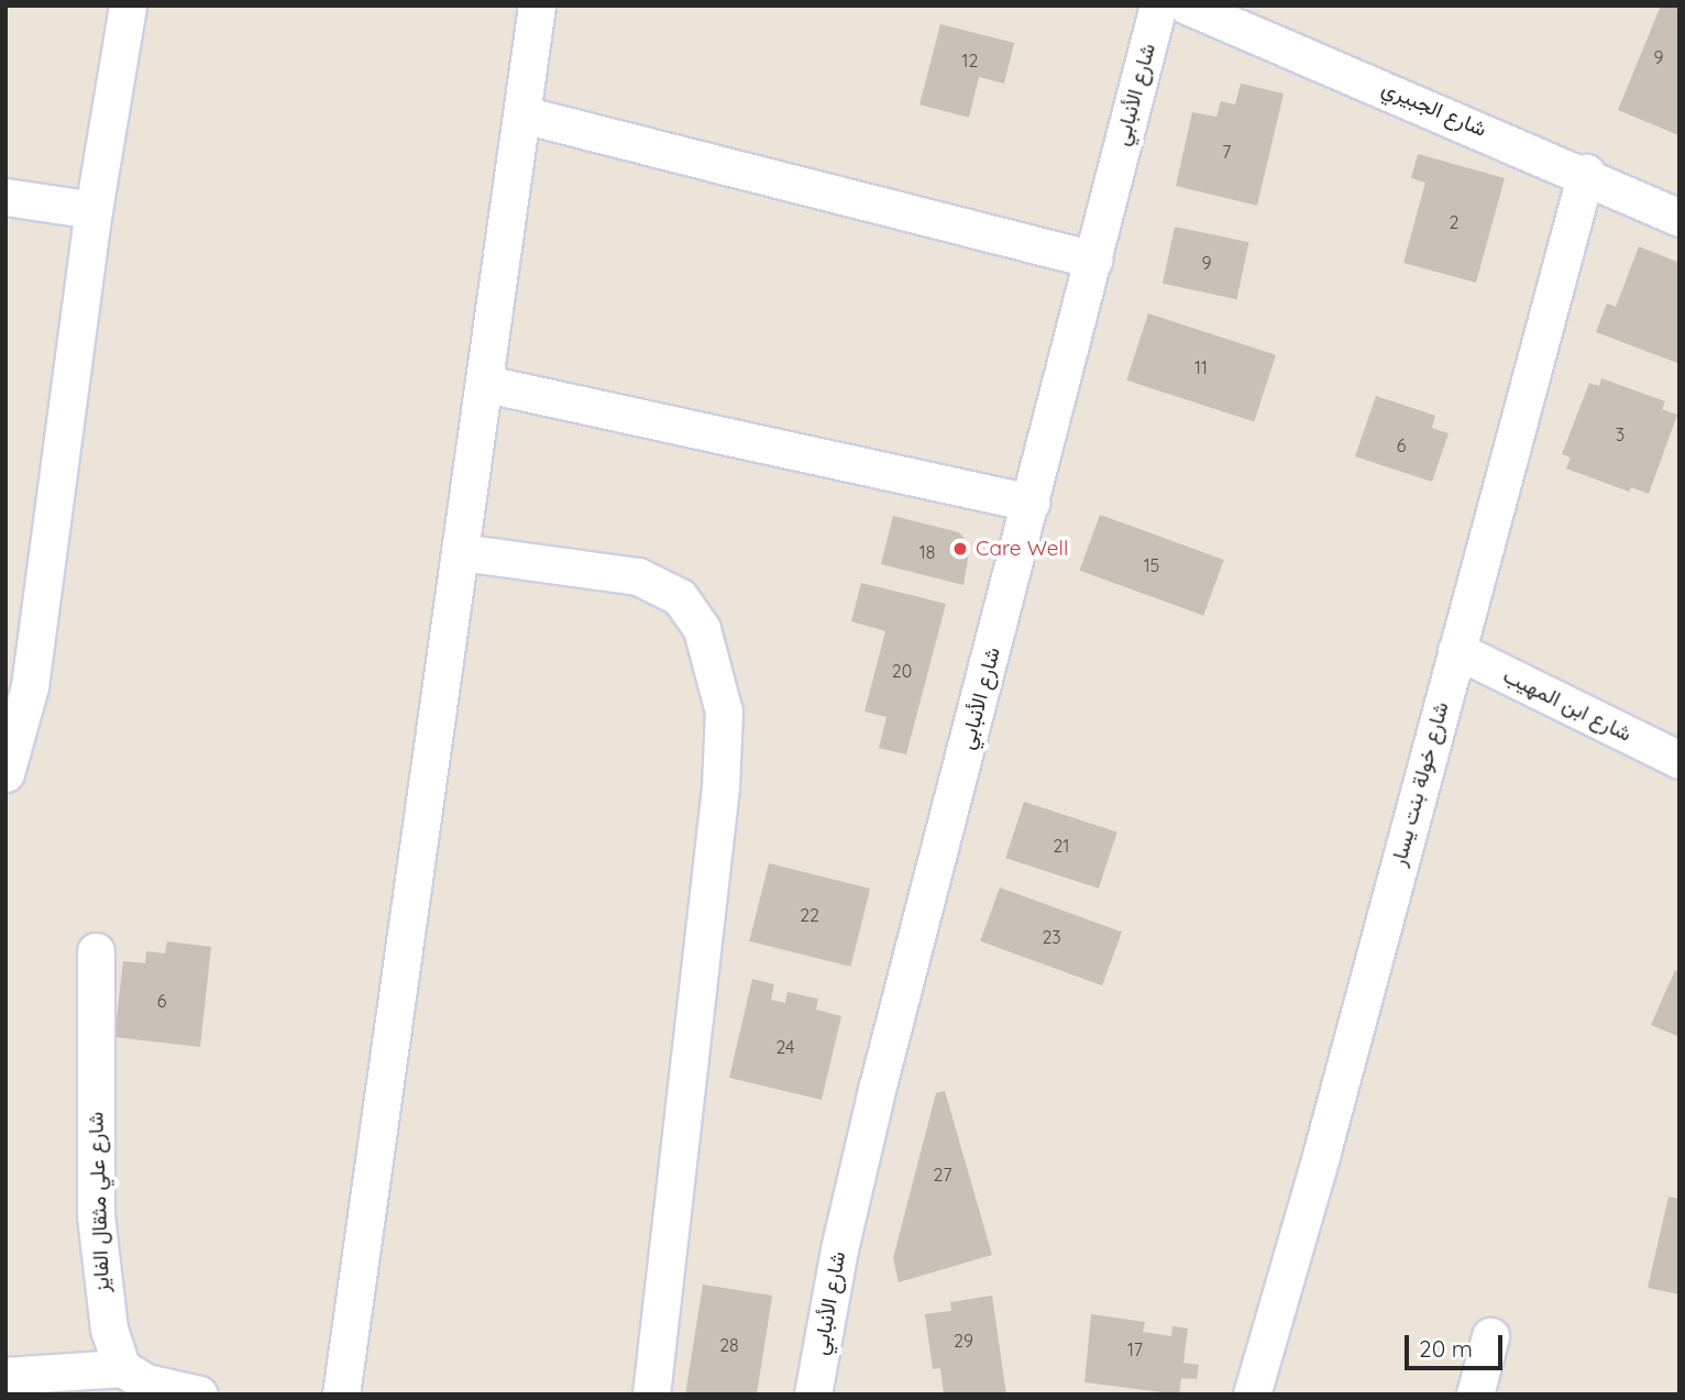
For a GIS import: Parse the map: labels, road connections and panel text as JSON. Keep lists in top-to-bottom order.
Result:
{
  "streets": {
    "street": [
      "شارع الأنبابي",
      "شارع الجبيري",
      "شارع ابن المهيب",
      "شارع خولة بنت يسار",
      "شارع علي مثقال الفايز"
    ]
  },
  "crossings": [
    ["شارع الجبيري", "شارع خولة بنت يسار"],
    ["شارع ابن المهيب", "شارع خولة بنت يسار"]
  ],
  "places": ["Care Well"],
  "house_numbers": [
    "9",
    "12",
    "7",
    "2",
    "9",
    "11",
    "3",
    "6",
    "18",
    "15",
    "20",
    "21",
    "22",
    "23",
    "6",
    "24",
    "27",
    "29",
    "28",
    "17"
  ],
  "scale_bar": "20 m"
}
